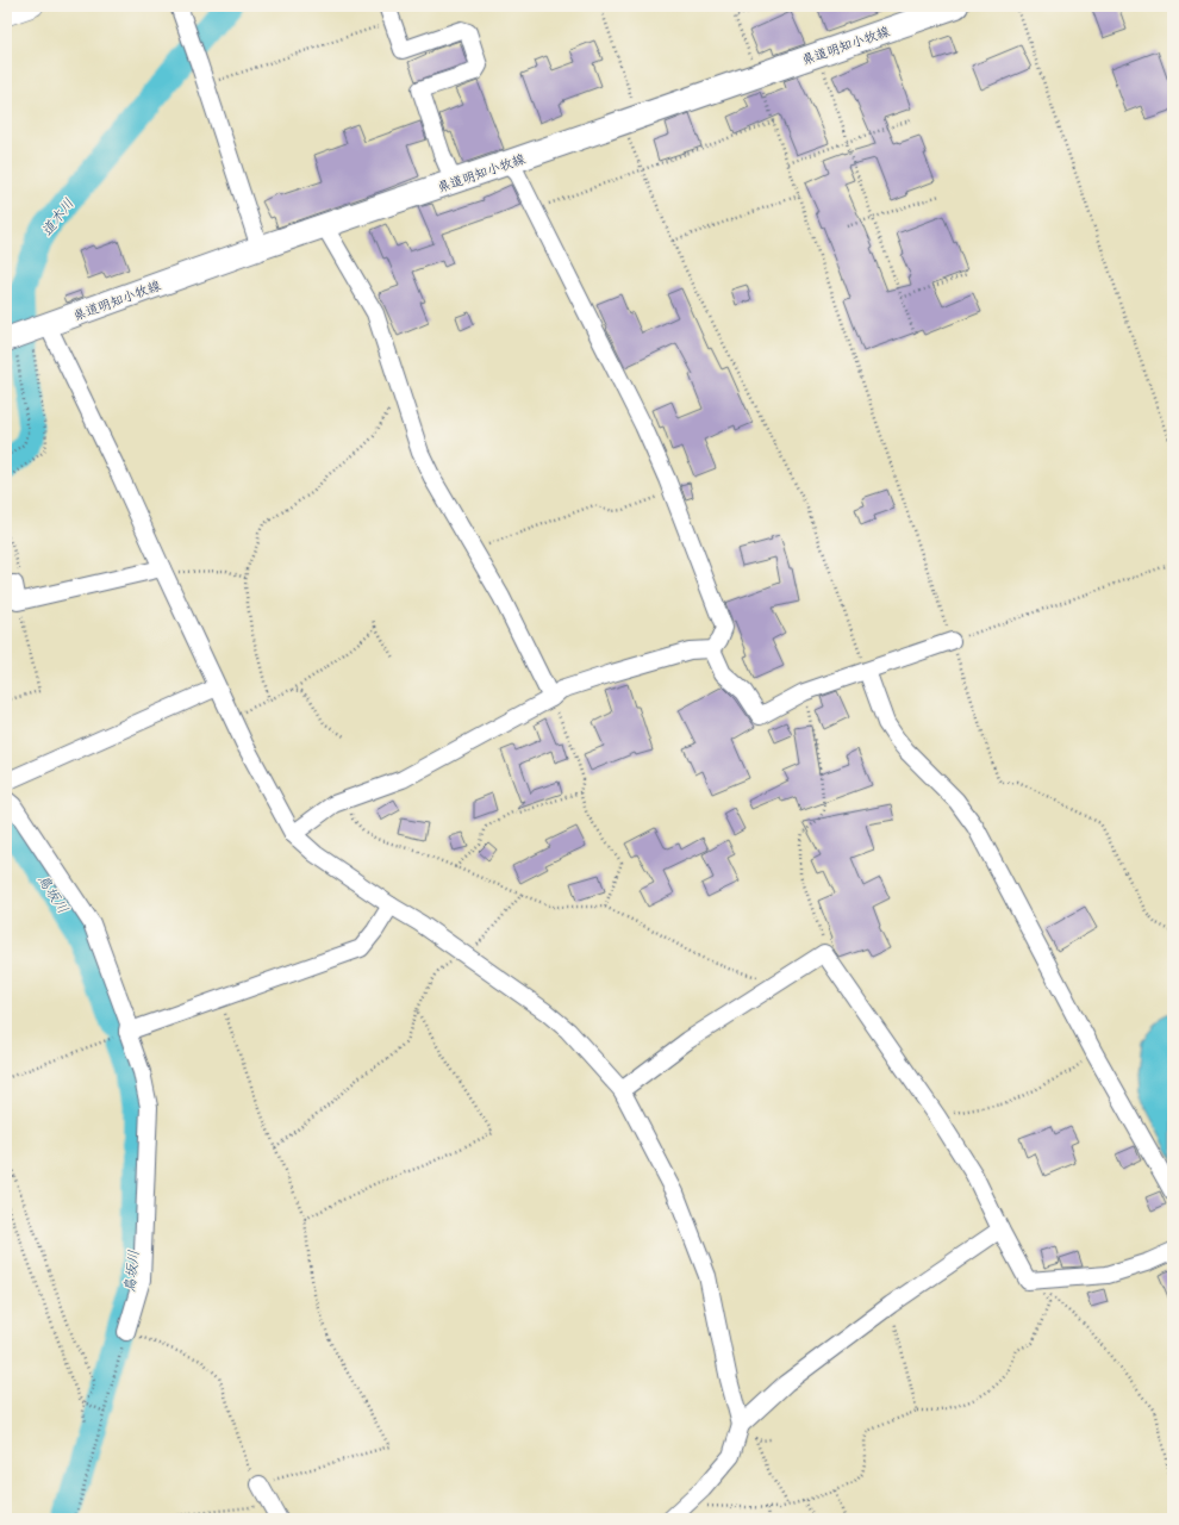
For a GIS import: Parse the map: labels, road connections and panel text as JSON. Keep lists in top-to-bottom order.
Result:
{
  "streets": {
    "main road": ["県道明知小牧線"]
  },
  "water": ["道木川", "鳥坂川"]
}
